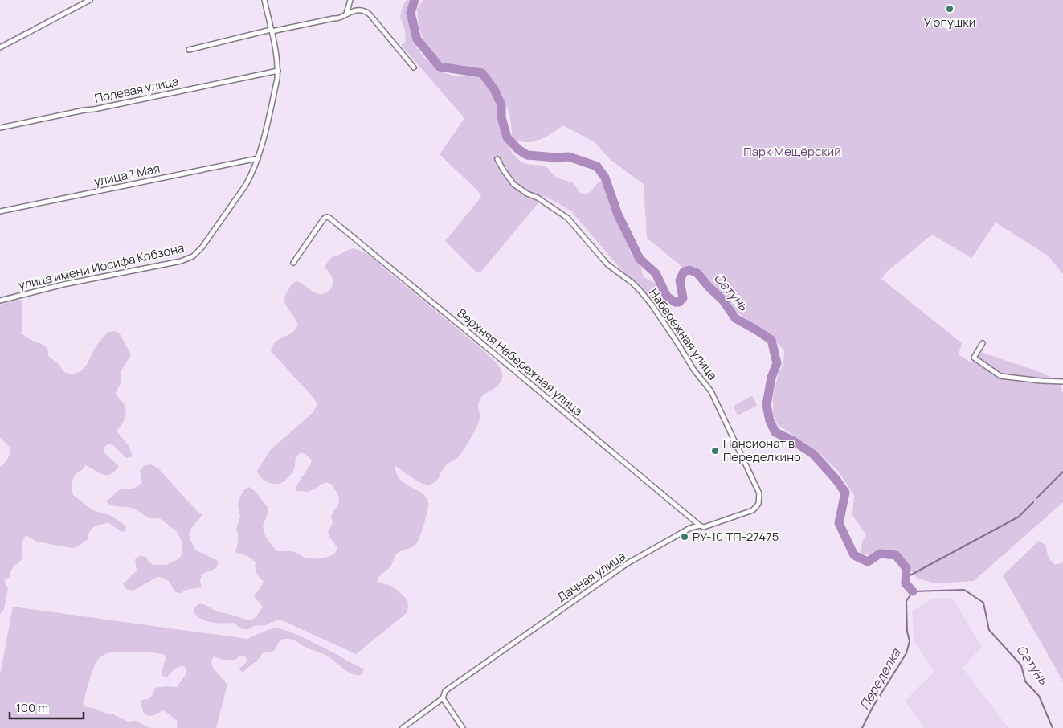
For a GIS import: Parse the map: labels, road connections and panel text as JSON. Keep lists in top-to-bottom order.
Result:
{
  "streets": {
    "street": [
      "Полевая улица",
      "улица 1 Мая",
      "улица имени Иосифа Кобзона",
      "Набережная улица",
      "Верхняя Набережная улица",
      "Дачная улица"
    ]
  },
  "crossings": [
    ["Полевая улица", "улица имени Иосифа Кобзона"],
    ["улица 1 Мая", "улица имени Иосифа Кобзона"],
    ["Набережная улица", "Дачная улица"],
    ["Верхняя Набережная улица", "Дачная улица"]
  ],
  "water": ["Сетунь", "Переделка"],
  "parks": ["Парк Мещёрский"],
  "places": ["У опушки", "Пансионат в Переделкино", "РУ-10 ТП-27475"],
  "scale_bar": "100 m"
}
